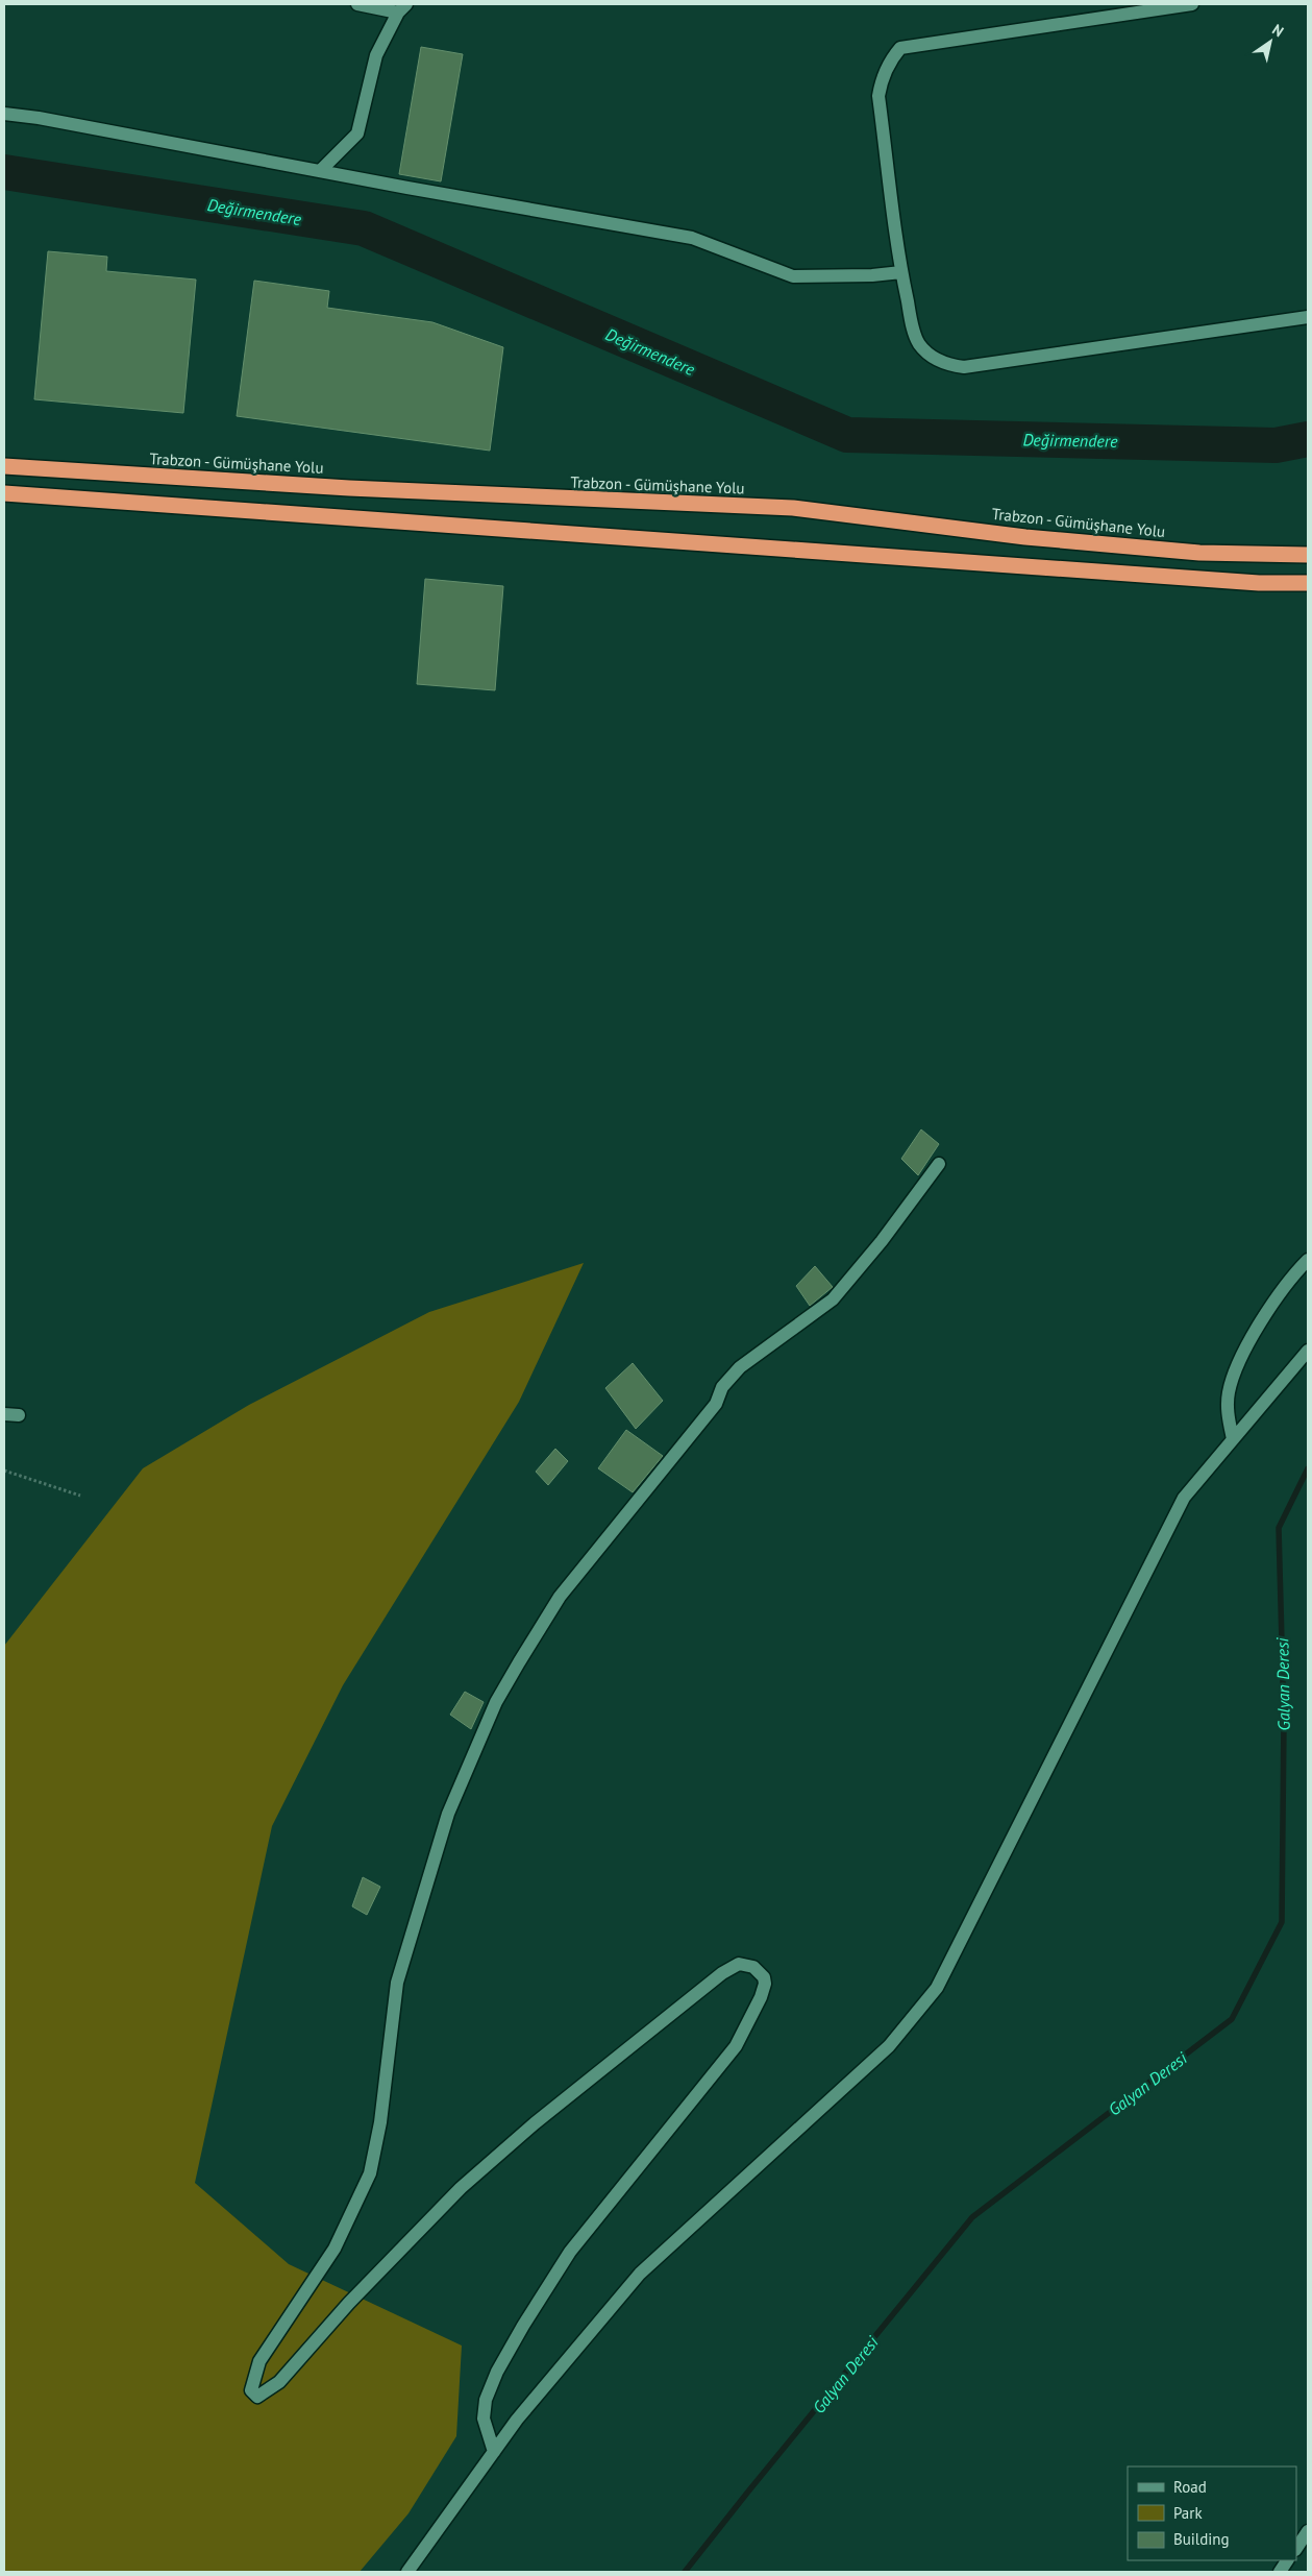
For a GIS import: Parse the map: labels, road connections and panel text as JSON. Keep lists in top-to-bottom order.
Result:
{
  "streets": {
    "highway": ["Trabzon - Gümüşhane Yolu"]
  },
  "water": ["Değirmendere", "Galyan Deresi"],
  "legend": ["Road", "Park", "Building"],
  "north": "top right"
}
